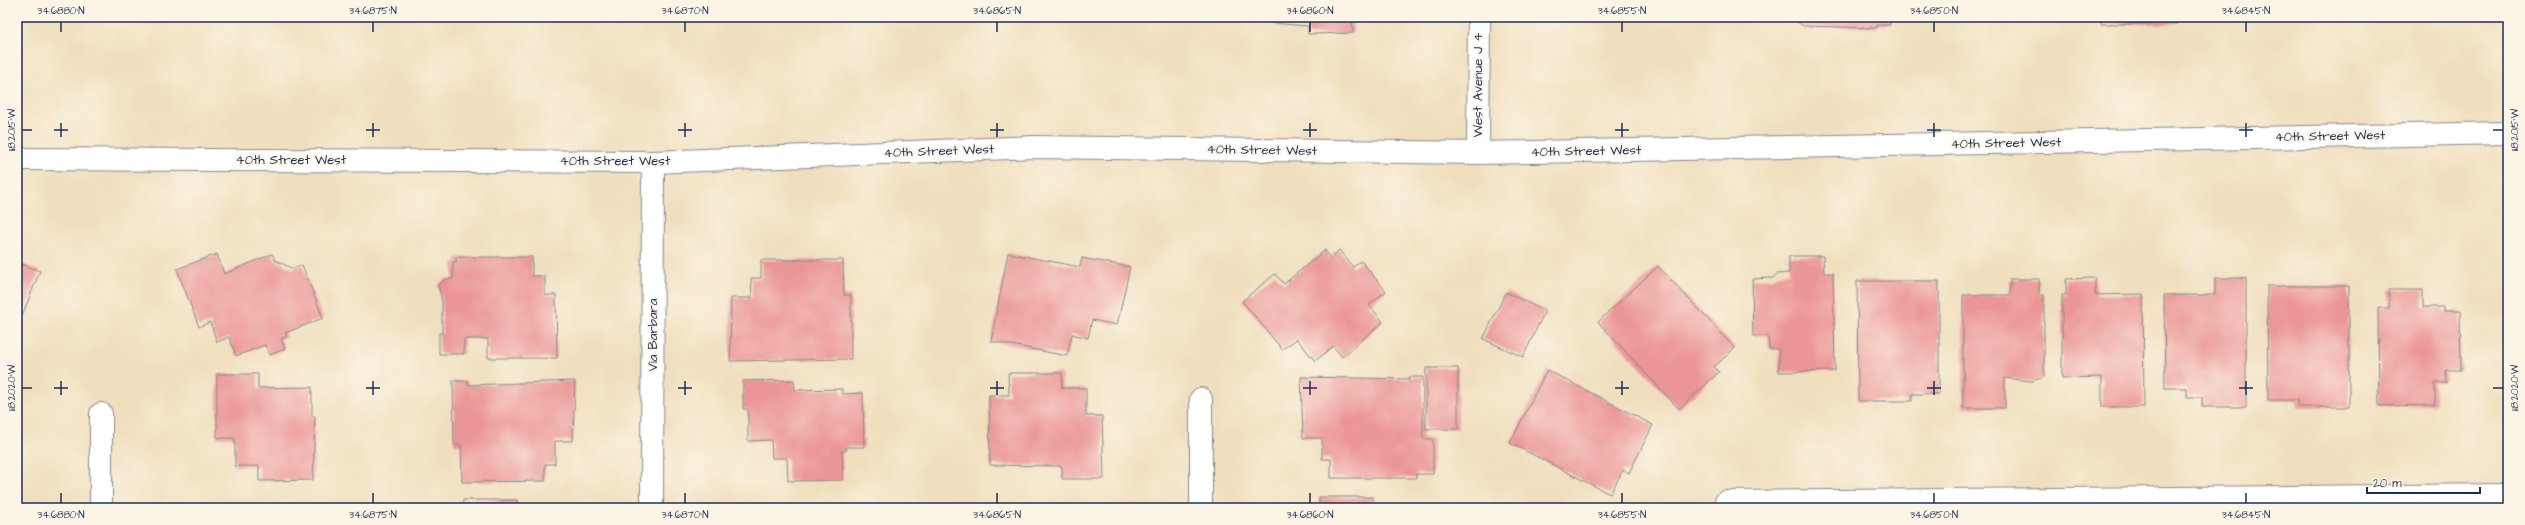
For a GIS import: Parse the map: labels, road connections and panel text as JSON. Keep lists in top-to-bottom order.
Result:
{
  "streets": {
    "main road": ["West Avenue J 4", "40th Street West", "Via Barbara"]
  },
  "crossings": [
    ["West Avenue J 4", "40th Street West"],
    ["40th Street West", "Via Barbara"]
  ],
  "scale_bar": "20 m",
  "coordinates": [
    "34.6880°N",
    "34.6875°N",
    "34.6870°N",
    "34.6865°N",
    "34.6860°N",
    "34.6855°N",
    "34.6850°N",
    "34.6845°N",
    "118.2015°W",
    "118.2020°W"
  ]
}
